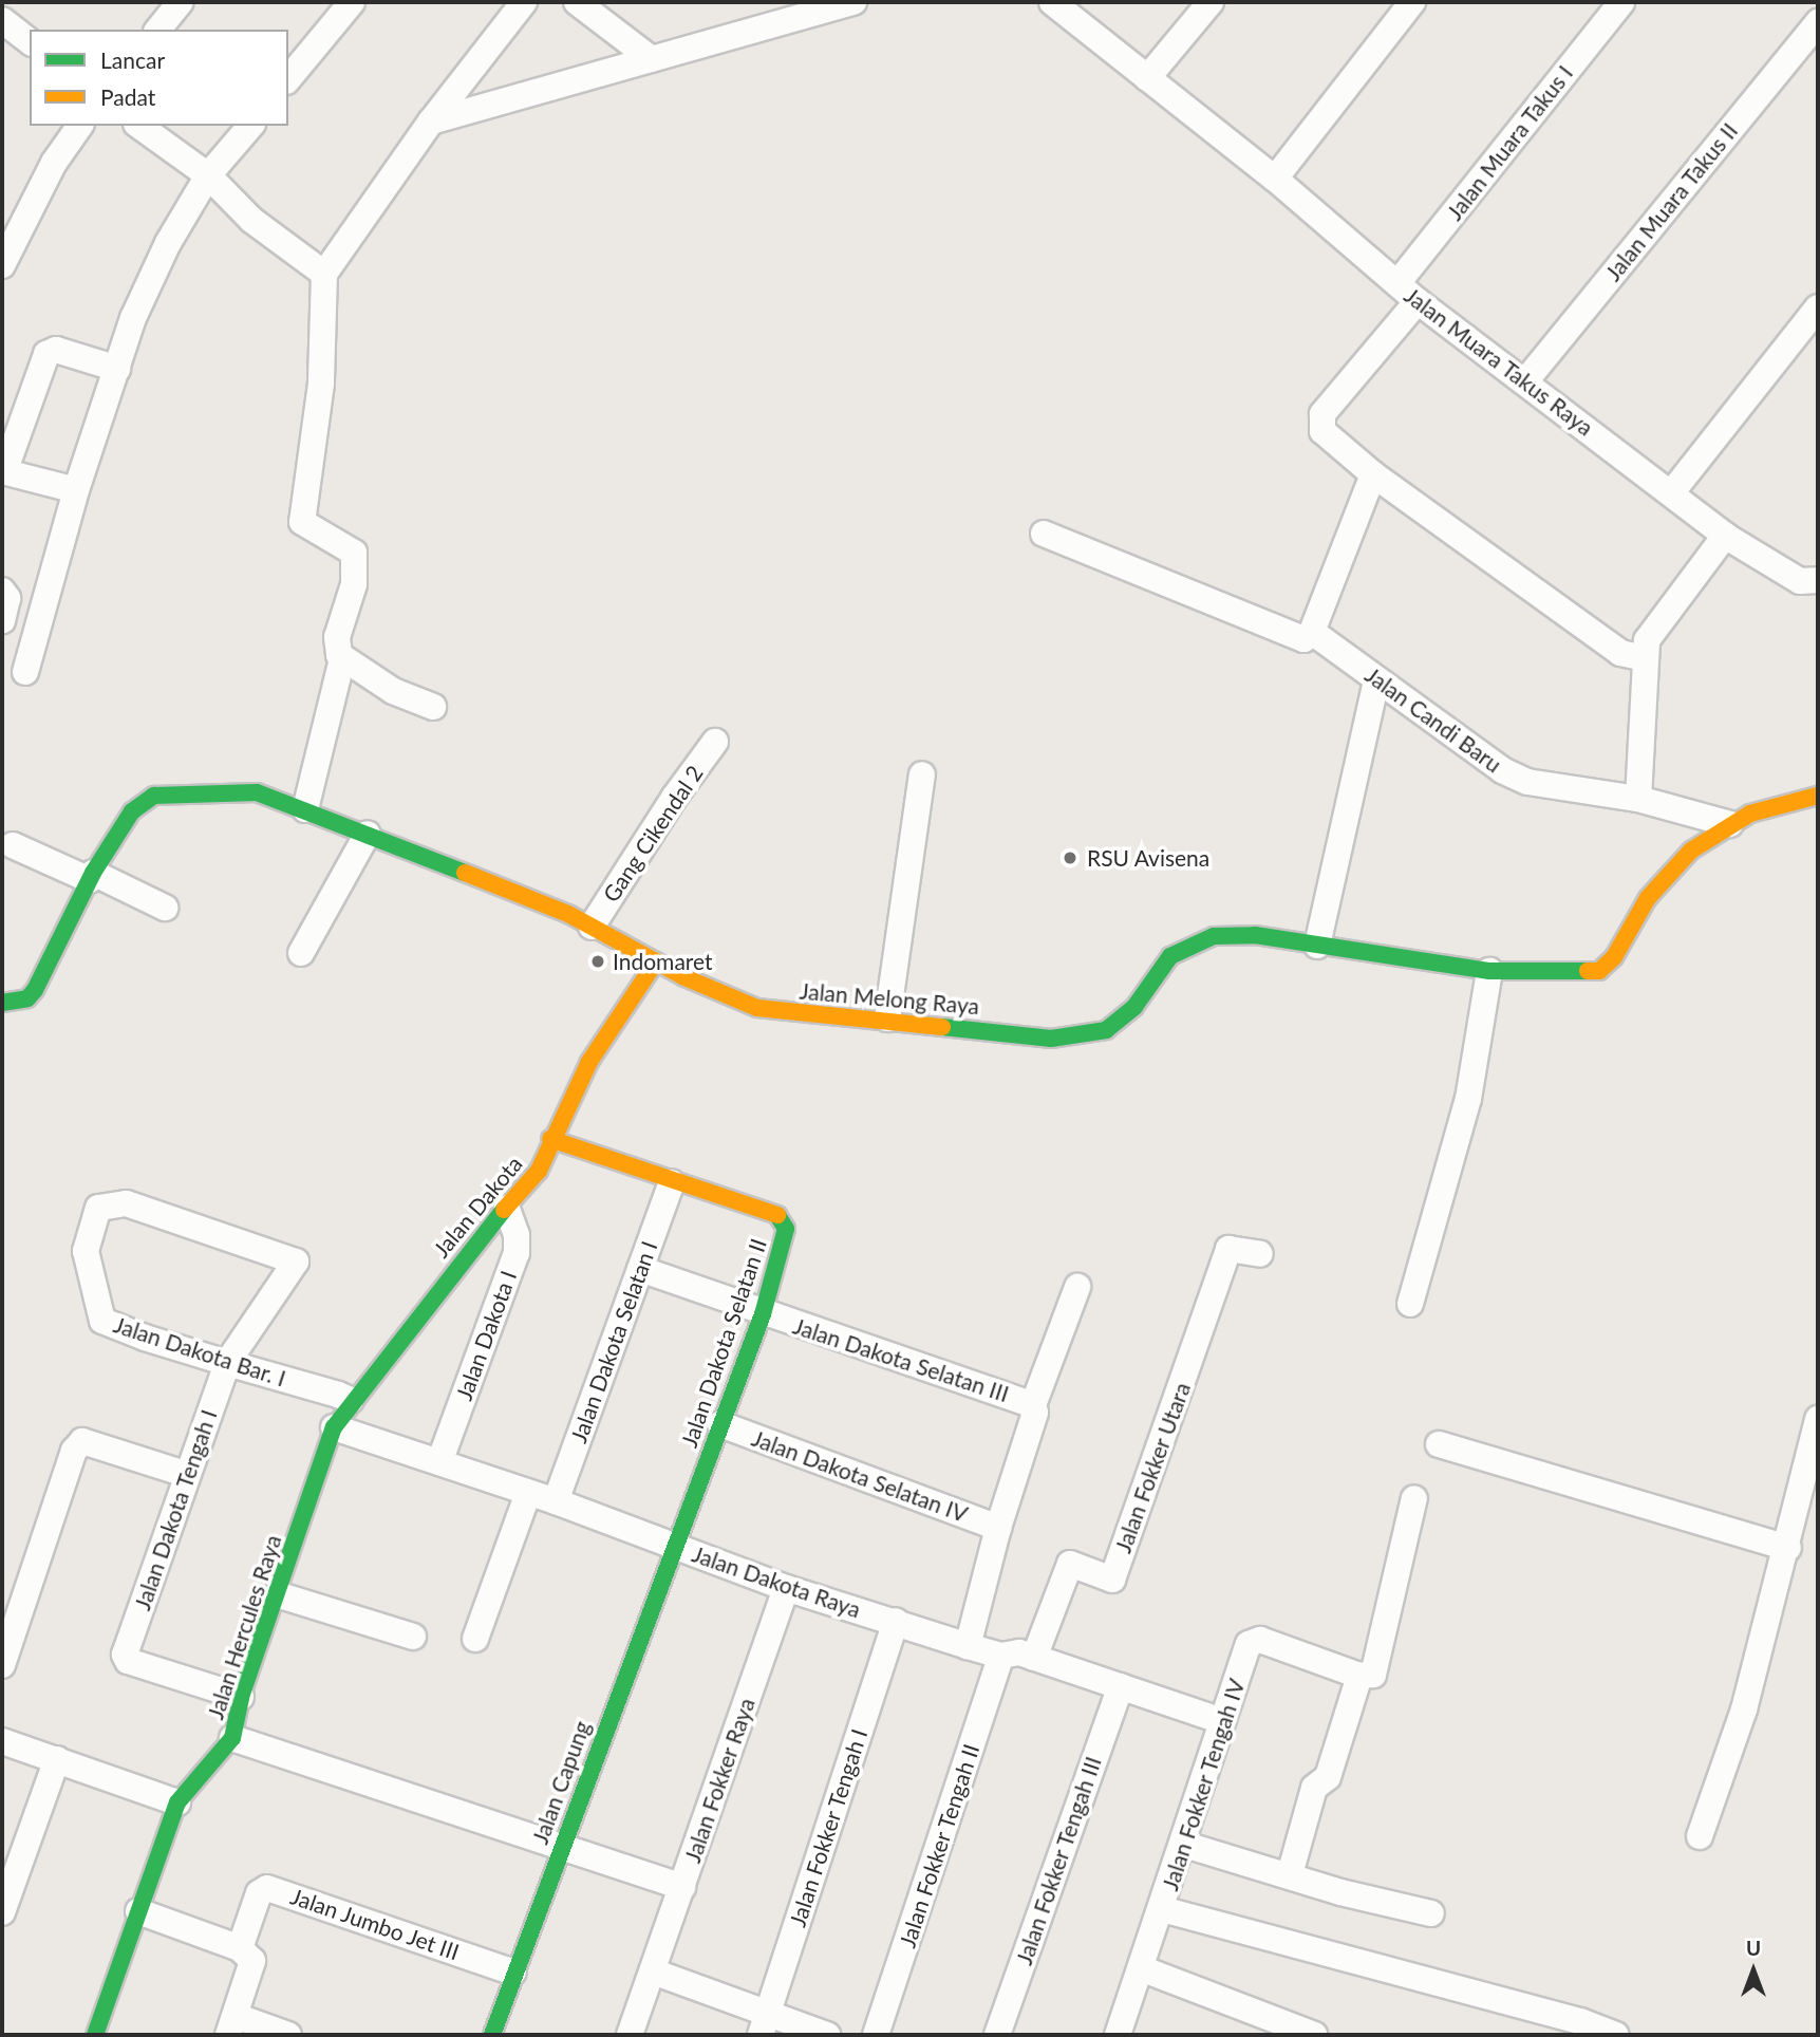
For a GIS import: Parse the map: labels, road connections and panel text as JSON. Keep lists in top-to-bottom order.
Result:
{
  "streets": {
    "street": [
      "Jalan Muara Takus I",
      "Jalan Muara Takus II",
      "Jalan Muara Takus Raya",
      "Jalan Candi Baru",
      "Gang Cikendal 2",
      "Jalan Melong Raya",
      "Jalan Dakota",
      "Jalan Dakota I",
      "Jalan Dakota Selatan I",
      "Jalan Dakota Selatan II",
      "Jalan Dakota Bar. I",
      "Jalan Dakota Selatan III",
      "Jalan Fokker Utara",
      "Jalan Dakota Selatan IV",
      "Jalan Dakota Tengah I",
      "Jalan Dakota Raya",
      "Jalan Hercules Raya",
      "Jalan Fokker Raya",
      "Jalan Capung",
      "Jalan Fokker Tengah IV",
      "Jalan Fokker Tengah I",
      "Jalan Fokker Tengah II",
      "Jalan Fokker Tengah III",
      "Jalan Jumbo Jet III"
    ]
  },
  "crossings": [
    ["Jalan Muara Takus I", "Jalan Muara Takus Raya"],
    ["Jalan Muara Takus II", "Jalan Muara Takus Raya"],
    ["Jalan Candi Baru", "Jalan Melong Raya"],
    ["Gang Cikendal 2", "Jalan Melong Raya"],
    ["Jalan Melong Raya", "Jalan Dakota"],
    ["Jalan Dakota", "Jalan Dakota I"],
    ["Jalan Dakota", "Jalan Dakota Selatan II"],
    ["Jalan Dakota", "Jalan Dakota Bar. I"],
    ["Jalan Dakota", "Jalan Dakota Raya"],
    ["Jalan Dakota", "Jalan Hercules Raya"],
    ["Jalan Dakota I", "Jalan Dakota Raya"],
    ["Jalan Dakota Selatan I", "Jalan Dakota Selatan II"],
    ["Jalan Dakota Selatan I", "Jalan Dakota Selatan III"],
    ["Jalan Dakota Selatan I", "Jalan Dakota Raya"],
    ["Jalan Dakota Selatan II", "Jalan Dakota Selatan III"],
    ["Jalan Dakota Selatan II", "Jalan Dakota Selatan IV"],
    ["Jalan Dakota Selatan II", "Jalan Dakota Raya"],
    ["Jalan Dakota Selatan II", "Jalan Capung"],
    ["Jalan Dakota Bar. I", "Jalan Dakota Tengah I"],
    ["Jalan Fokker Utara", "Jalan Dakota Raya"],
    ["Jalan Dakota Tengah I", "Jalan Hercules Raya"],
    ["Jalan Dakota Raya", "Jalan Hercules Raya"],
    ["Jalan Dakota Raya", "Jalan Fokker Raya"],
    ["Jalan Dakota Raya", "Jalan Capung"],
    ["Jalan Dakota Raya", "Jalan Fokker Tengah IV"],
    ["Jalan Dakota Raya", "Jalan Fokker Tengah I"],
    ["Jalan Dakota Raya", "Jalan Fokker Tengah II"],
    ["Jalan Dakota Raya", "Jalan Fokker Tengah III"],
    ["Jalan Capung", "Jalan Jumbo Jet III"]
  ],
  "places": ["RSU Avisena", "Indomaret"],
  "legend": ["Lancar", "Padat"],
  "north": "top"
}
